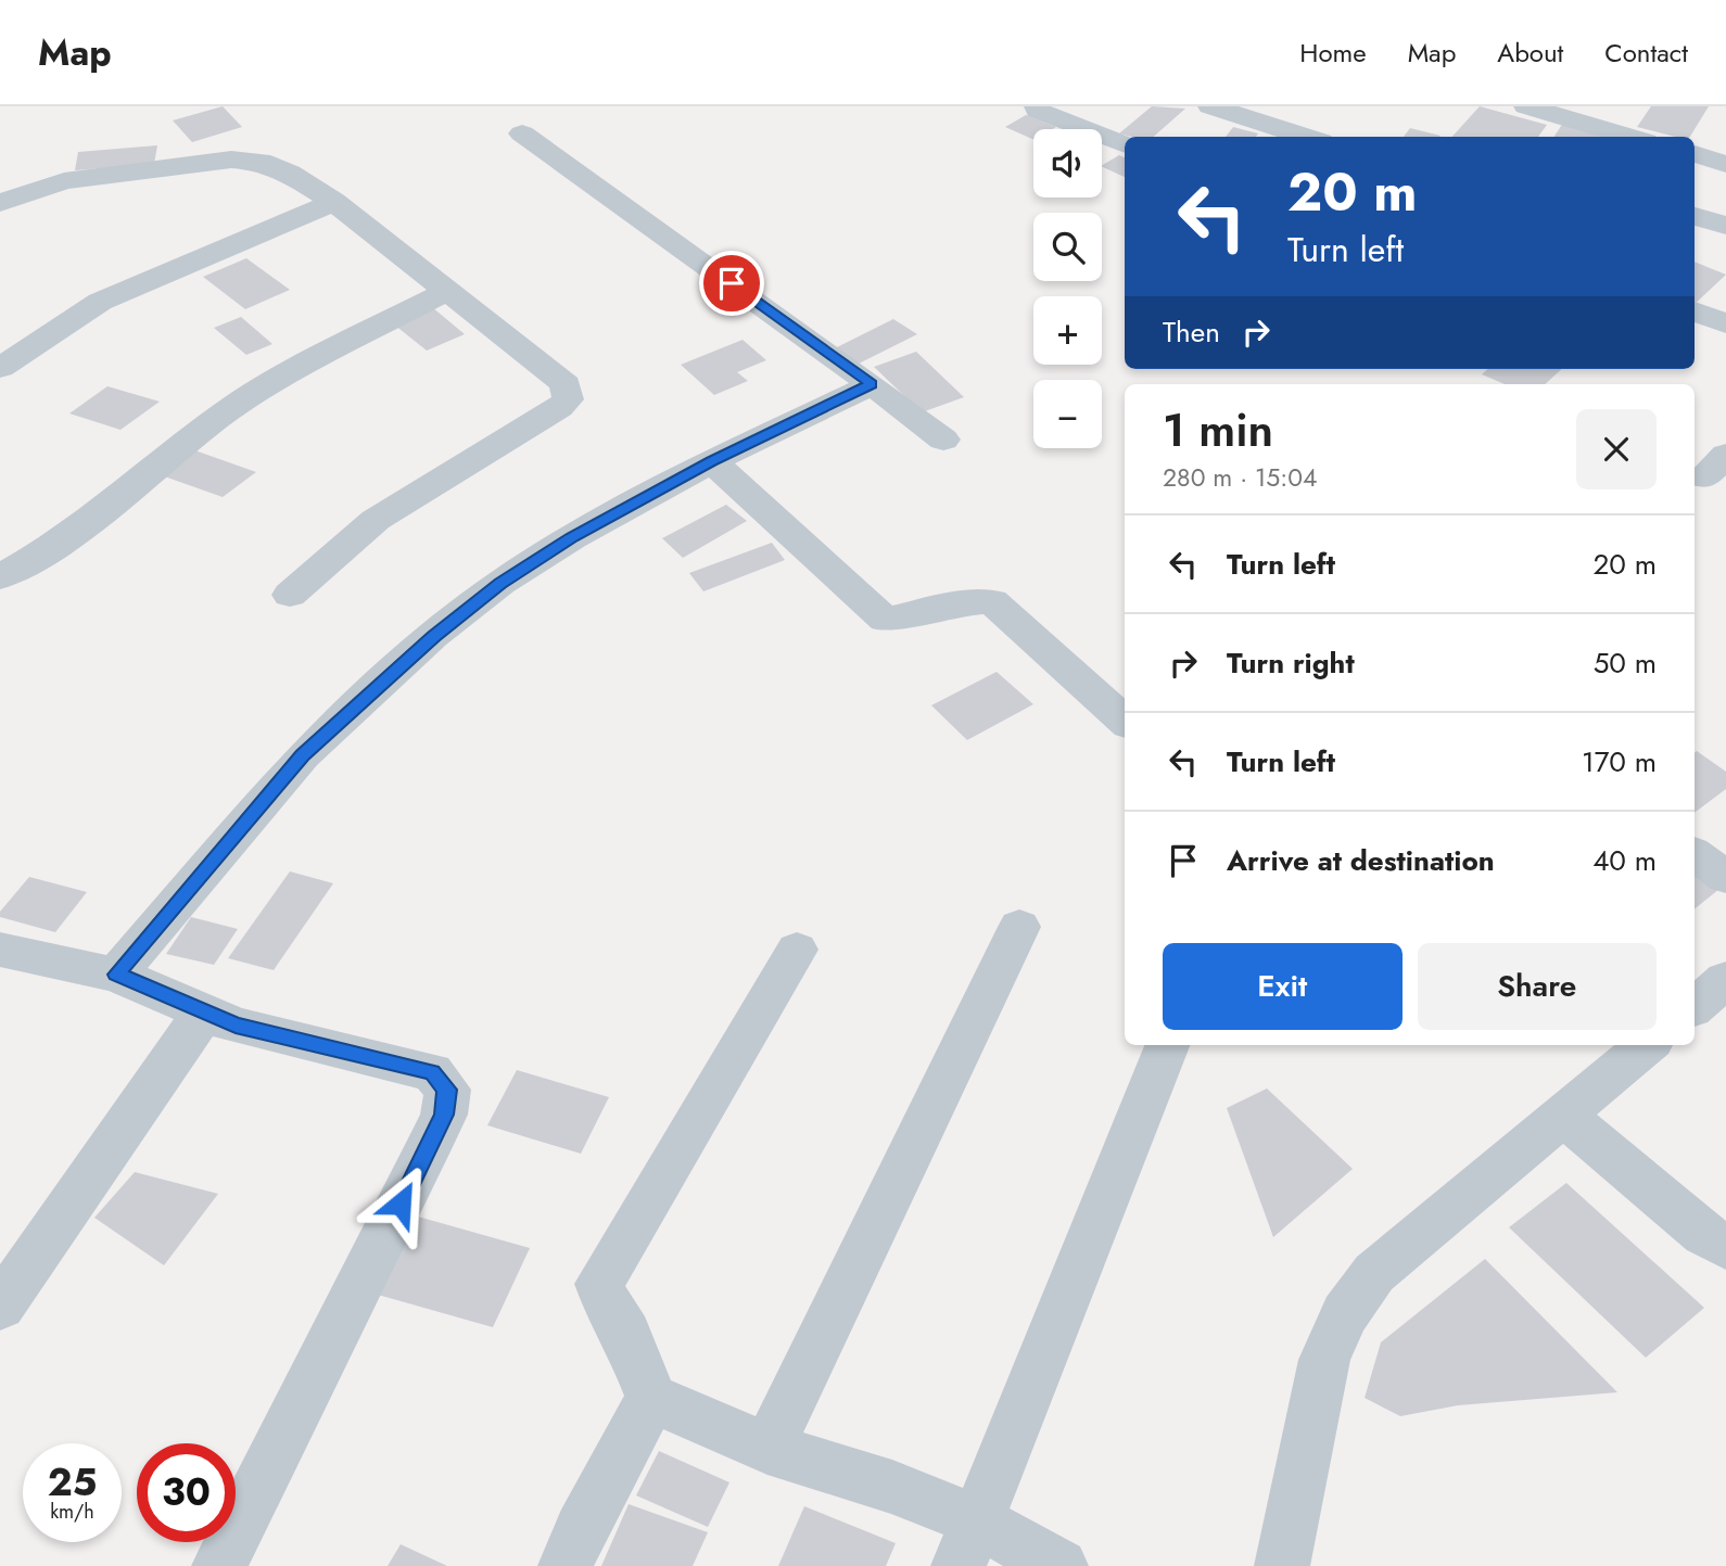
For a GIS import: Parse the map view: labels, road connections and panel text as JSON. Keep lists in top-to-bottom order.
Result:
{
  "page": {
    "header": "Map",
    "nav": [
      "Home",
      "Map",
      "About",
      "Contact"
    ],
    "map_buttons": ["+", "−"],
    "turn": ["20 m", "Turn left"],
    "then": "Then",
    "heading": ["1 min", "280 m · 15:04"],
    "list": [
      {
        "name": "Turn left",
        "value": "20 m"
      },
      {
        "name": "Turn right",
        "value": "50 m"
      },
      {
        "name": "Turn left",
        "value": "170 m"
      },
      {
        "name": "Arrive at destination",
        "value": "40 m"
      }
    ],
    "buttons": ["Exit", "Share"],
    "speed": "25 km/h",
    "limit": "30"
  }
}
